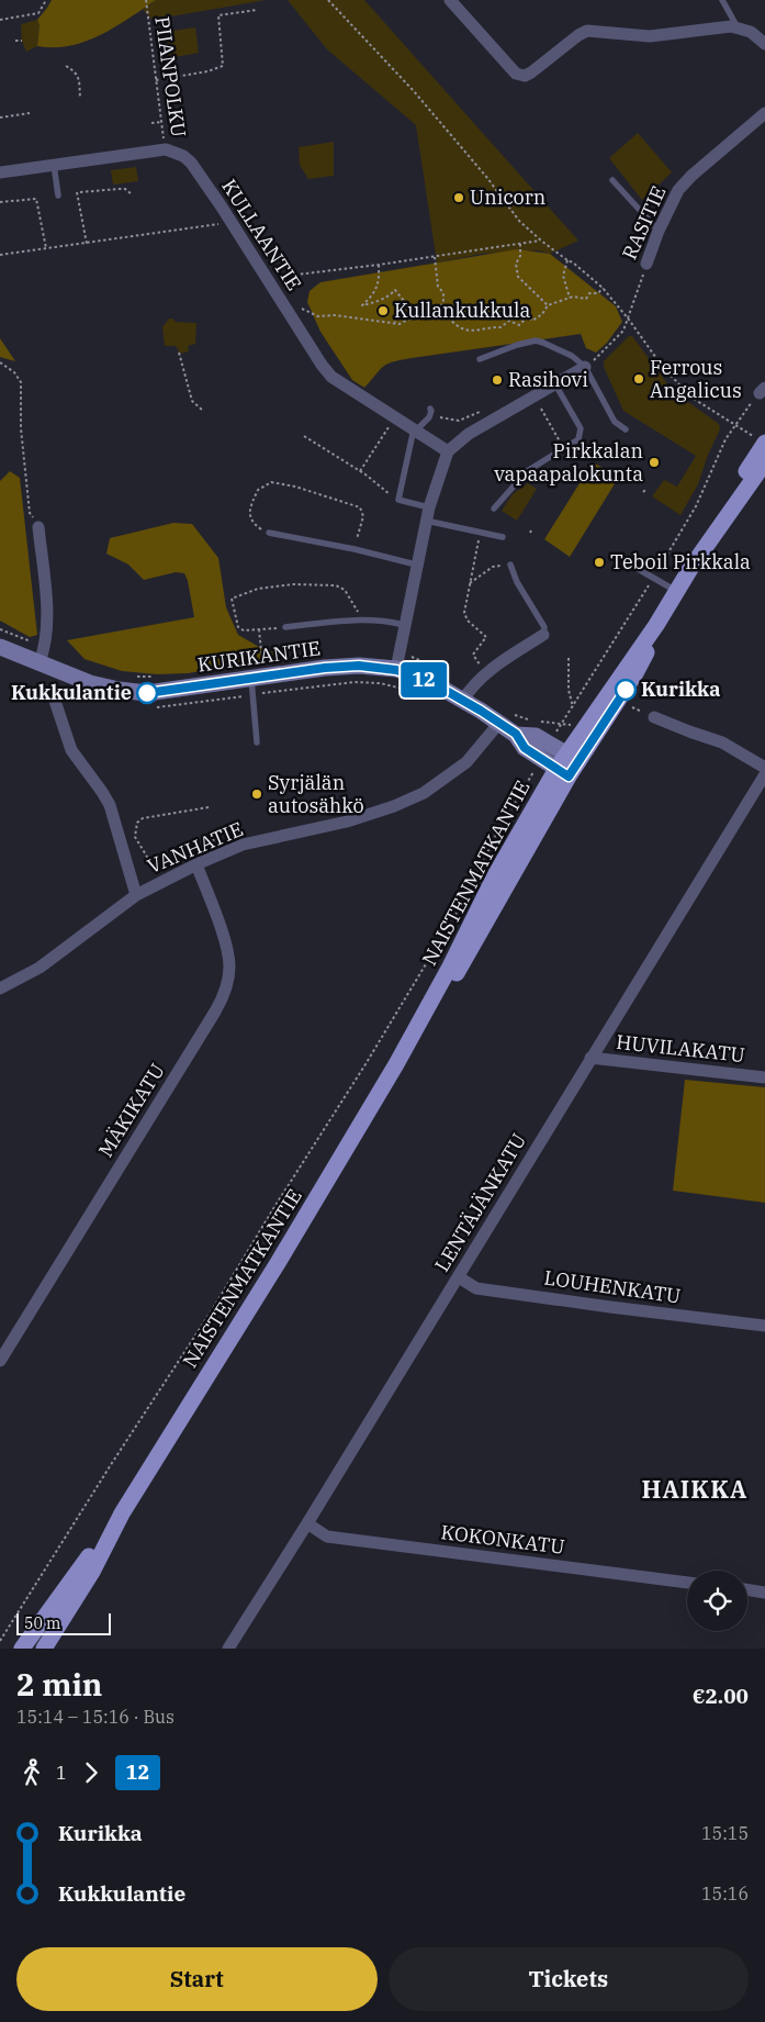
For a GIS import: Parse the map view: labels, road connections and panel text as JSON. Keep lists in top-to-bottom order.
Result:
{
  "streets": {
    "main road": ["KURIKANTIE", "NAISTENMATKANTIE"],
    "street": [
      "RASITIE",
      "KULLAANTIE",
      "VANHATIE",
      "HUVILAKATU",
      "MÄKIKATU",
      "LENTÄJÄNKATU",
      "LOUHENKATU",
      "KOKONKATU"
    ],
    "path": ["PIIANPOLKU"]
  },
  "crossings": [
    ["PIIANPOLKU", "KULLAANTIE"],
    ["KURIKANTIE", "VANHATIE"],
    ["KURIKANTIE", "NAISTENMATKANTIE"],
    ["VANHATIE", "MÄKIKATU"],
    ["HUVILAKATU", "LENTÄJÄNKATU"],
    ["LENTÄJÄNKATU", "LOUHENKATU"],
    ["LENTÄJÄNKATU", "KOKONKATU"]
  ],
  "districts": ["HAIKKA"],
  "places": [
    "Unicorn",
    "Kullankukkula",
    "Ferrous Angalicus",
    "Rasihovi",
    "Pirkkalan vapaapalokunta",
    "Teboil Pirkkala",
    "Kurikka",
    "Kukkulantie",
    "Syrjälän autosähkö"
  ],
  "lines": ["bus line 12"],
  "scale_bar": "50 m",
  "page": {
    "on_map": "12",
    "scale": "50 m",
    "heading": ["2 min", "15:14 – 15:16 · Bus", "€2.00"],
    "legs": ["1", "12"],
    "list": [
      {
        "name": "Kurikka",
        "value": "15:15"
      },
      {
        "name": "Kukkulantie",
        "value": "15:16"
      }
    ],
    "buttons": ["Start", "Tickets"]
  }
}
